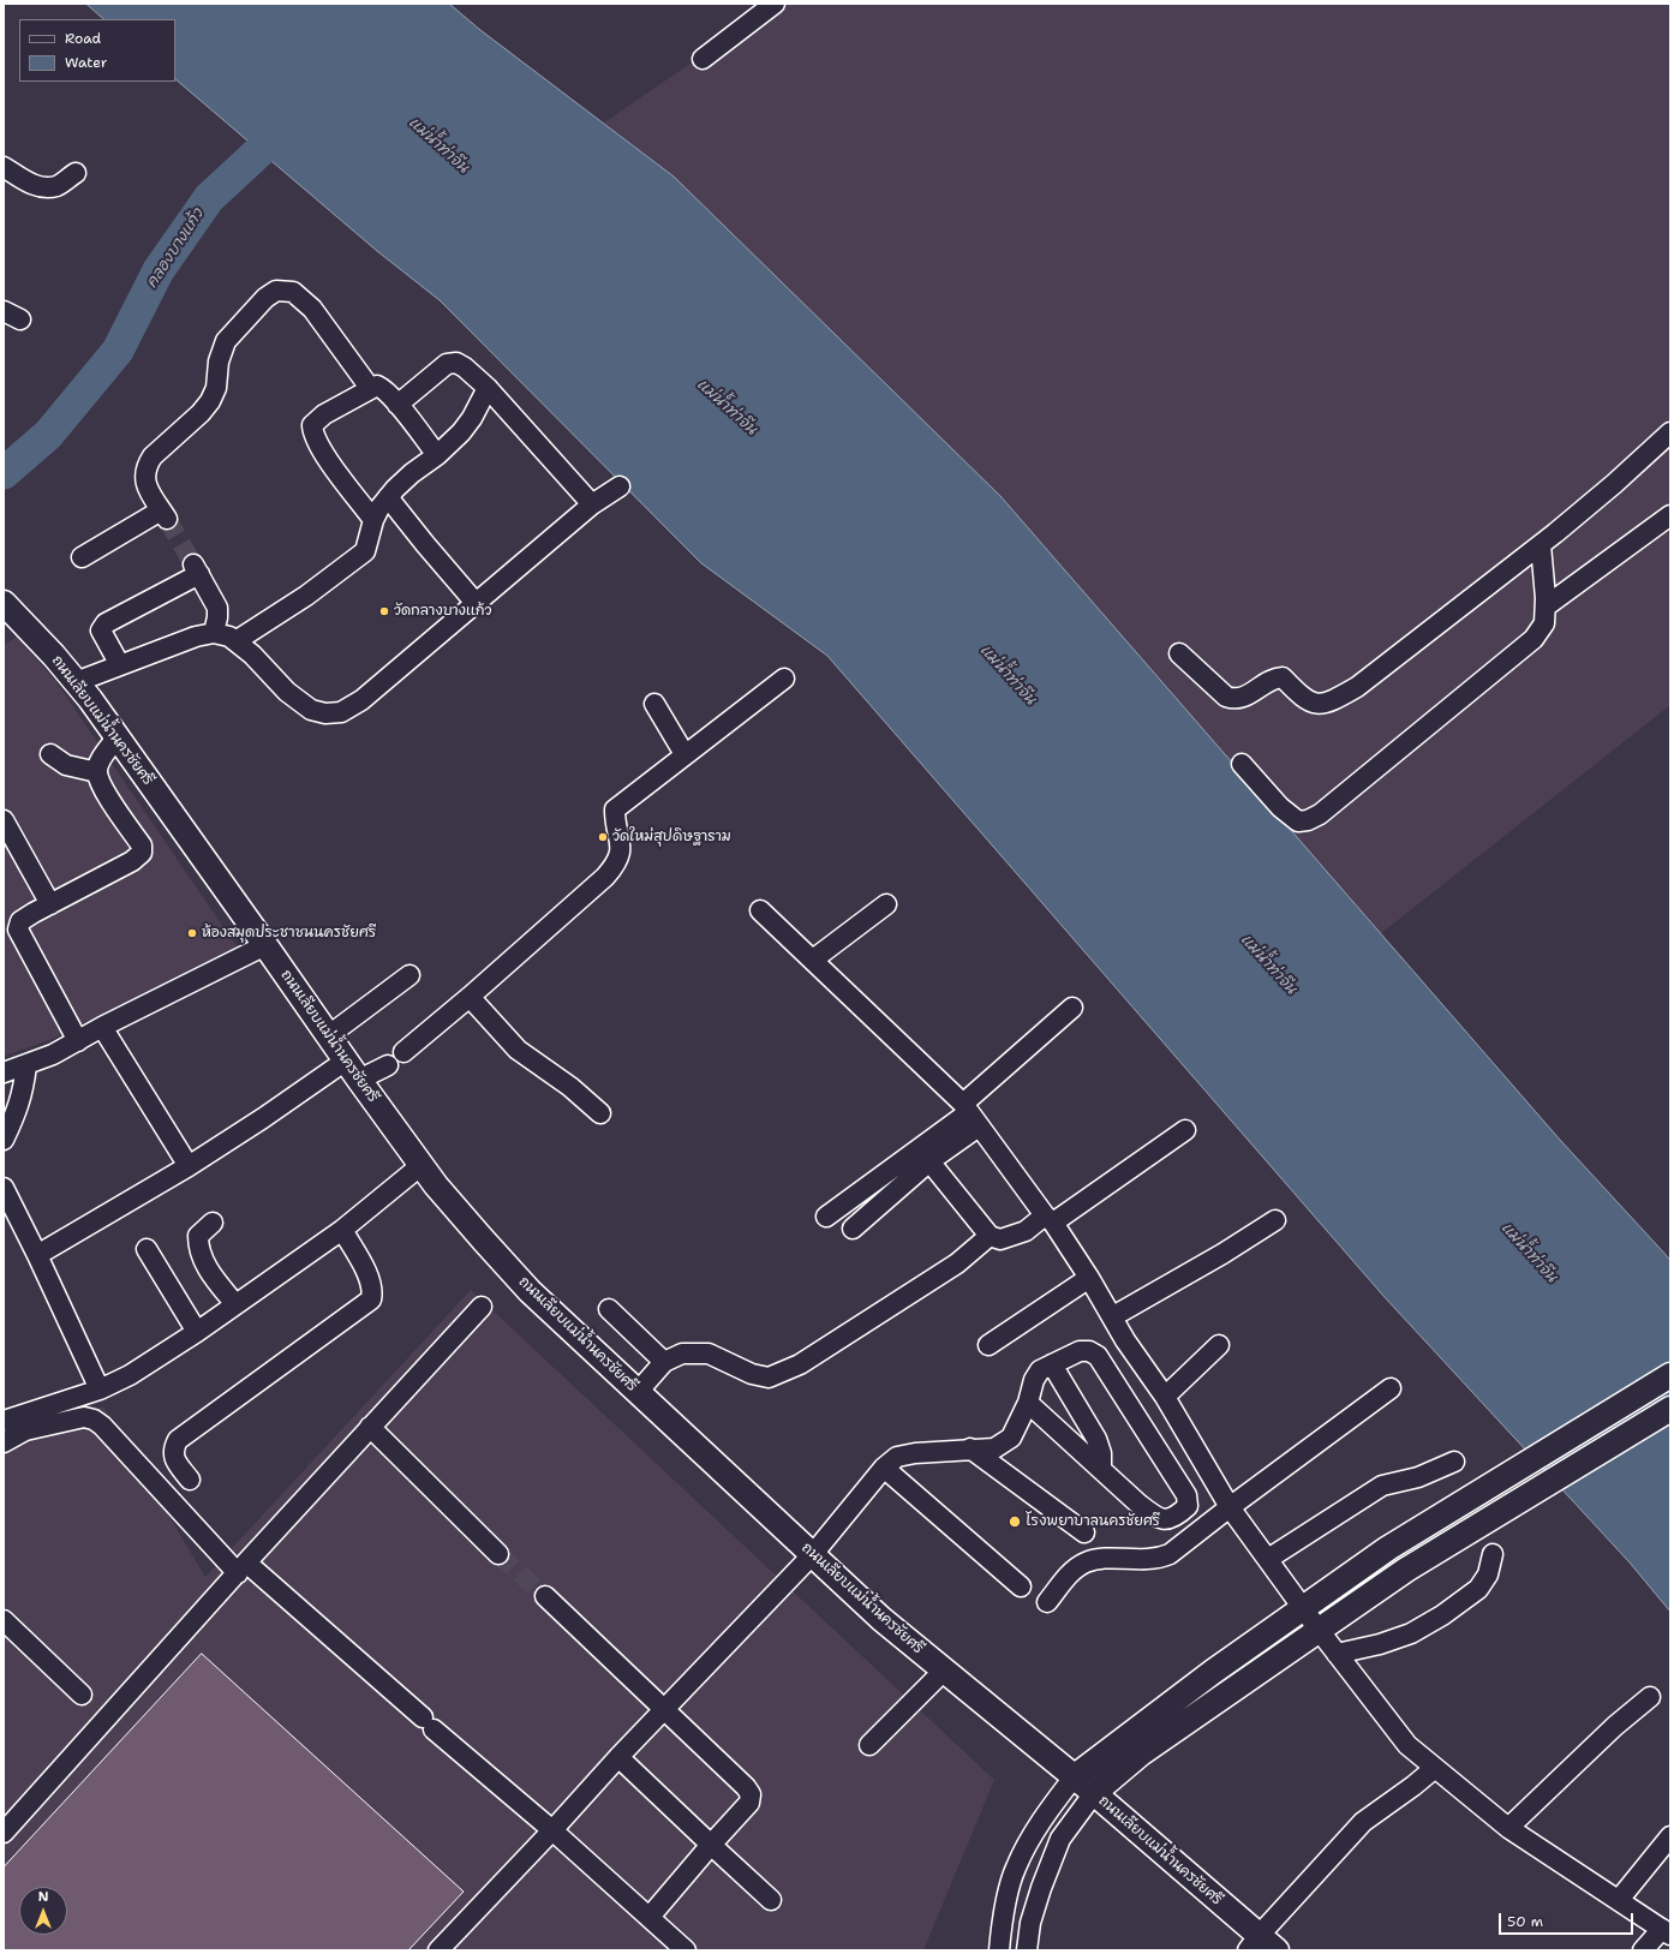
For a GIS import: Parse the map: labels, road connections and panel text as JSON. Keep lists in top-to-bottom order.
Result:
{
  "streets": {
    "main road": ["ถนนเลียบแม่น้ำนครชัยศรี"]
  },
  "water": ["แม่น้ำท่าจีน", "คลองบางแก้ว"],
  "places": [
    "วัดกลางบางแก้ว",
    "วัดใหม่สุปดิษฐาราม",
    "ห้องสมุดประชาชนนครชัยศรี",
    "โรงพยาบาลนครชัยศรี"
  ],
  "legend": ["Road", "Water"],
  "scale_bar": "50 m",
  "north": "top"
}
